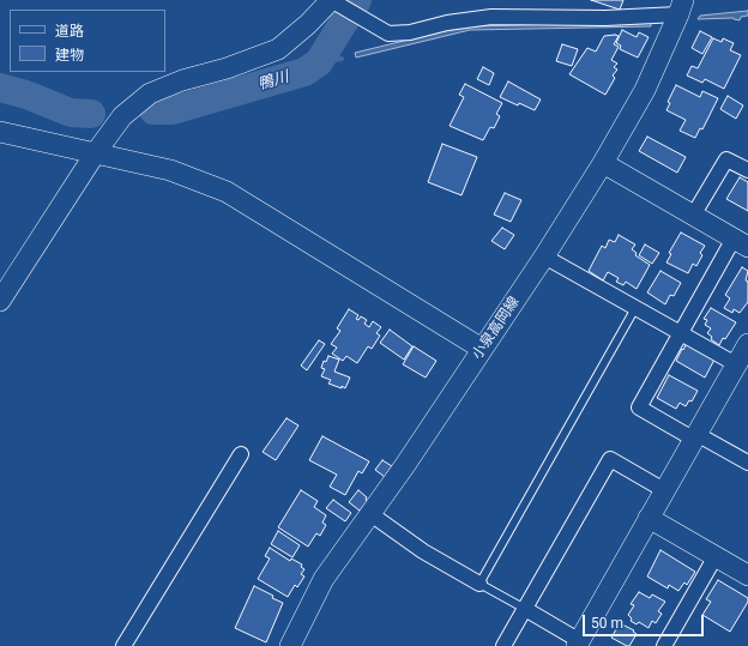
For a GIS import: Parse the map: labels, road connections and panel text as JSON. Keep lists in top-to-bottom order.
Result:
{
  "streets": {
    "street": ["小泉高岡線"]
  },
  "water": ["鴨川"],
  "legend": ["道路", "建物"],
  "scale_bar": "50 m"
}
